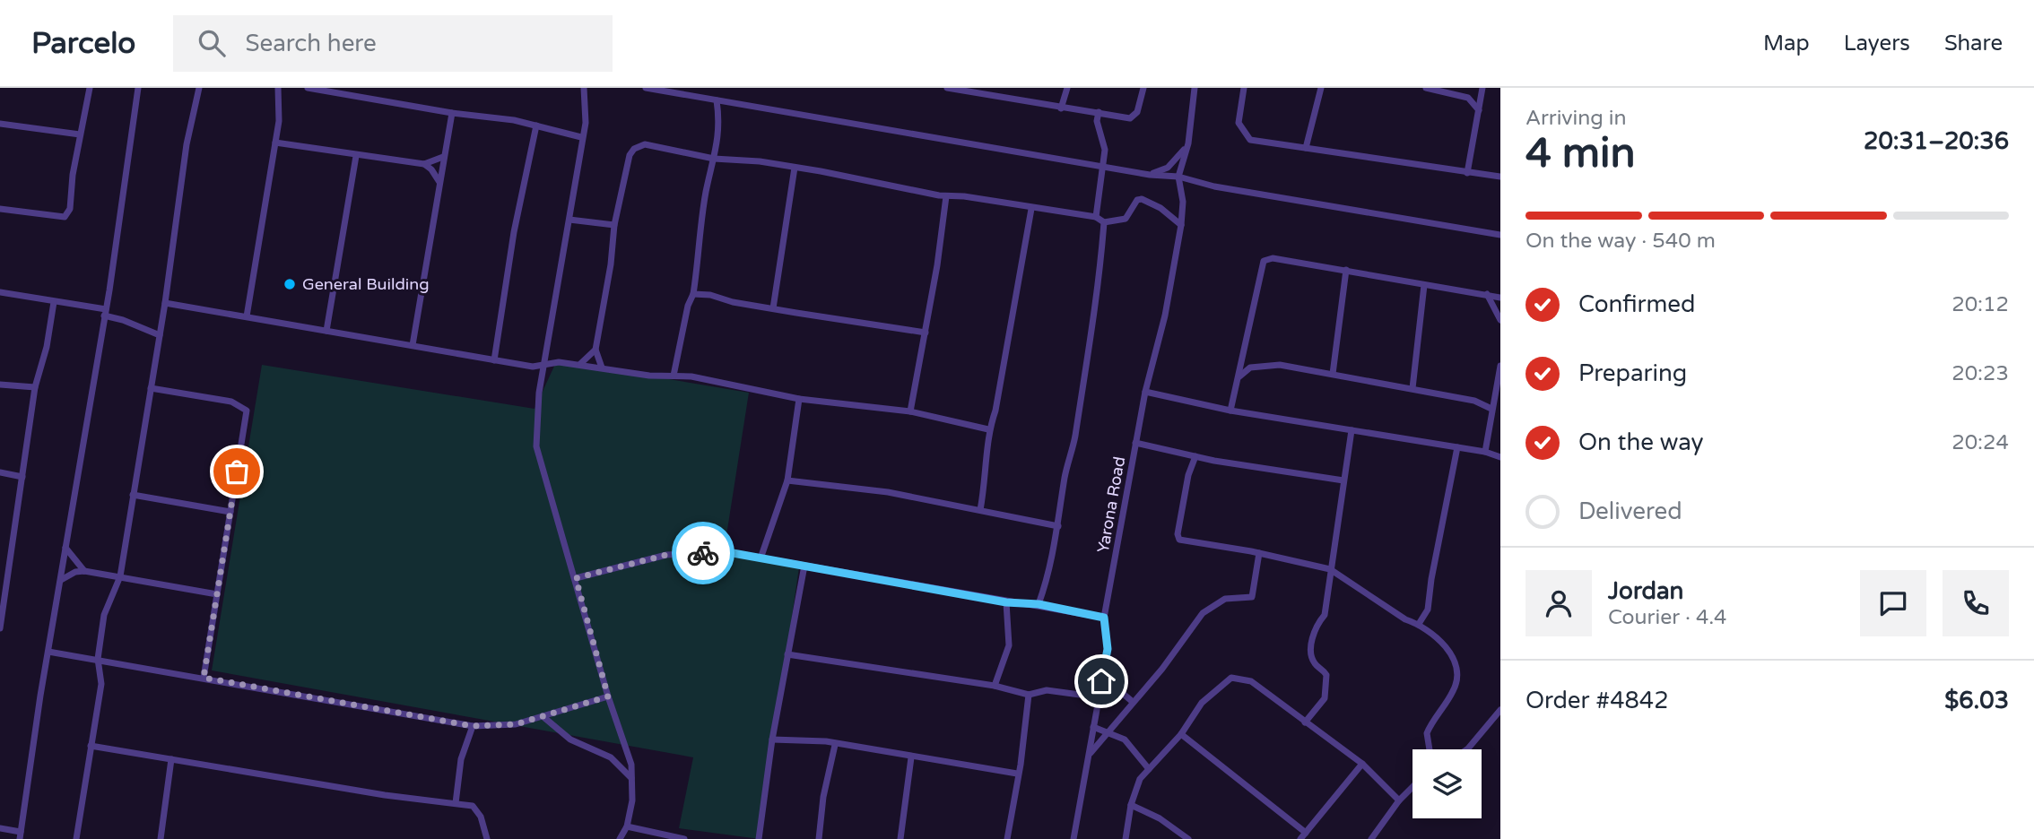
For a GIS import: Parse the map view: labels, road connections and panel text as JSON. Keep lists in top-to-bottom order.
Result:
{
  "streets": {
    "street": ["Yarona Road"]
  },
  "places": ["General Building"],
  "page": {
    "header": "Parcelo",
    "search": "Search here",
    "nav": ["Map", "Layers", "Share"],
    "heading": ["4 min", "Arriving in", "20:31–20:36"],
    "panel": [
      "Jordan",
      "Courier · 4.4",
      "Order #4842",
      "$6.03"
    ],
    "bar": "On the way · 540 m",
    "list": [
      ["Confirmed", "20:12"],
      ["Preparing", "20:23"],
      ["On the way", "20:24"],
      "Delivered"
    ]
  }
}
